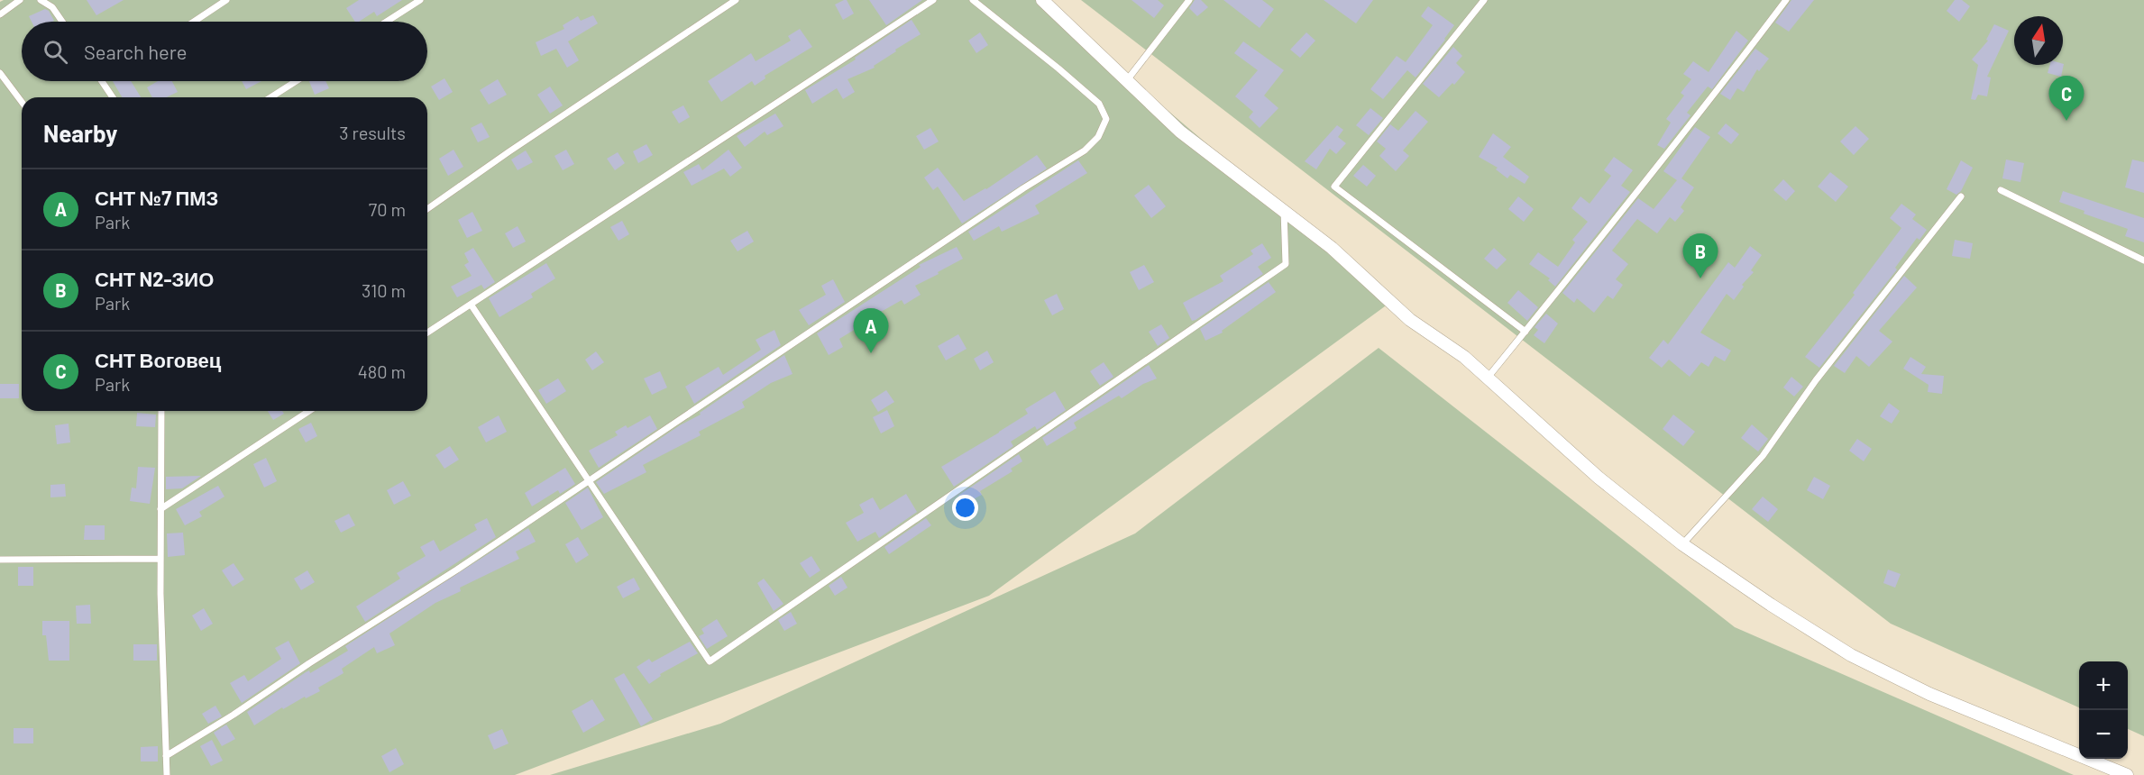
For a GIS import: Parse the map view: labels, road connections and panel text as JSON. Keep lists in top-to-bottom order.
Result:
{
  "north": "top",
  "page": {
    "search": "Search here",
    "pins": ["C", "B", "A"],
    "heading": ["Nearby", "3 results"],
    "list": [
      {
        "mark": "A",
        "name": "СНТ №7 ПМЗ",
        "note": "Park",
        "value": "70 m"
      },
      {
        "mark": "B",
        "name": "СНТ N2-ЗИО",
        "note": "Park",
        "value": "310 m"
      },
      {
        "mark": "C",
        "name": "СНТ Воговец",
        "note": "Park",
        "value": "480 m"
      }
    ],
    "map_buttons": ["+", "−"]
  }
}
